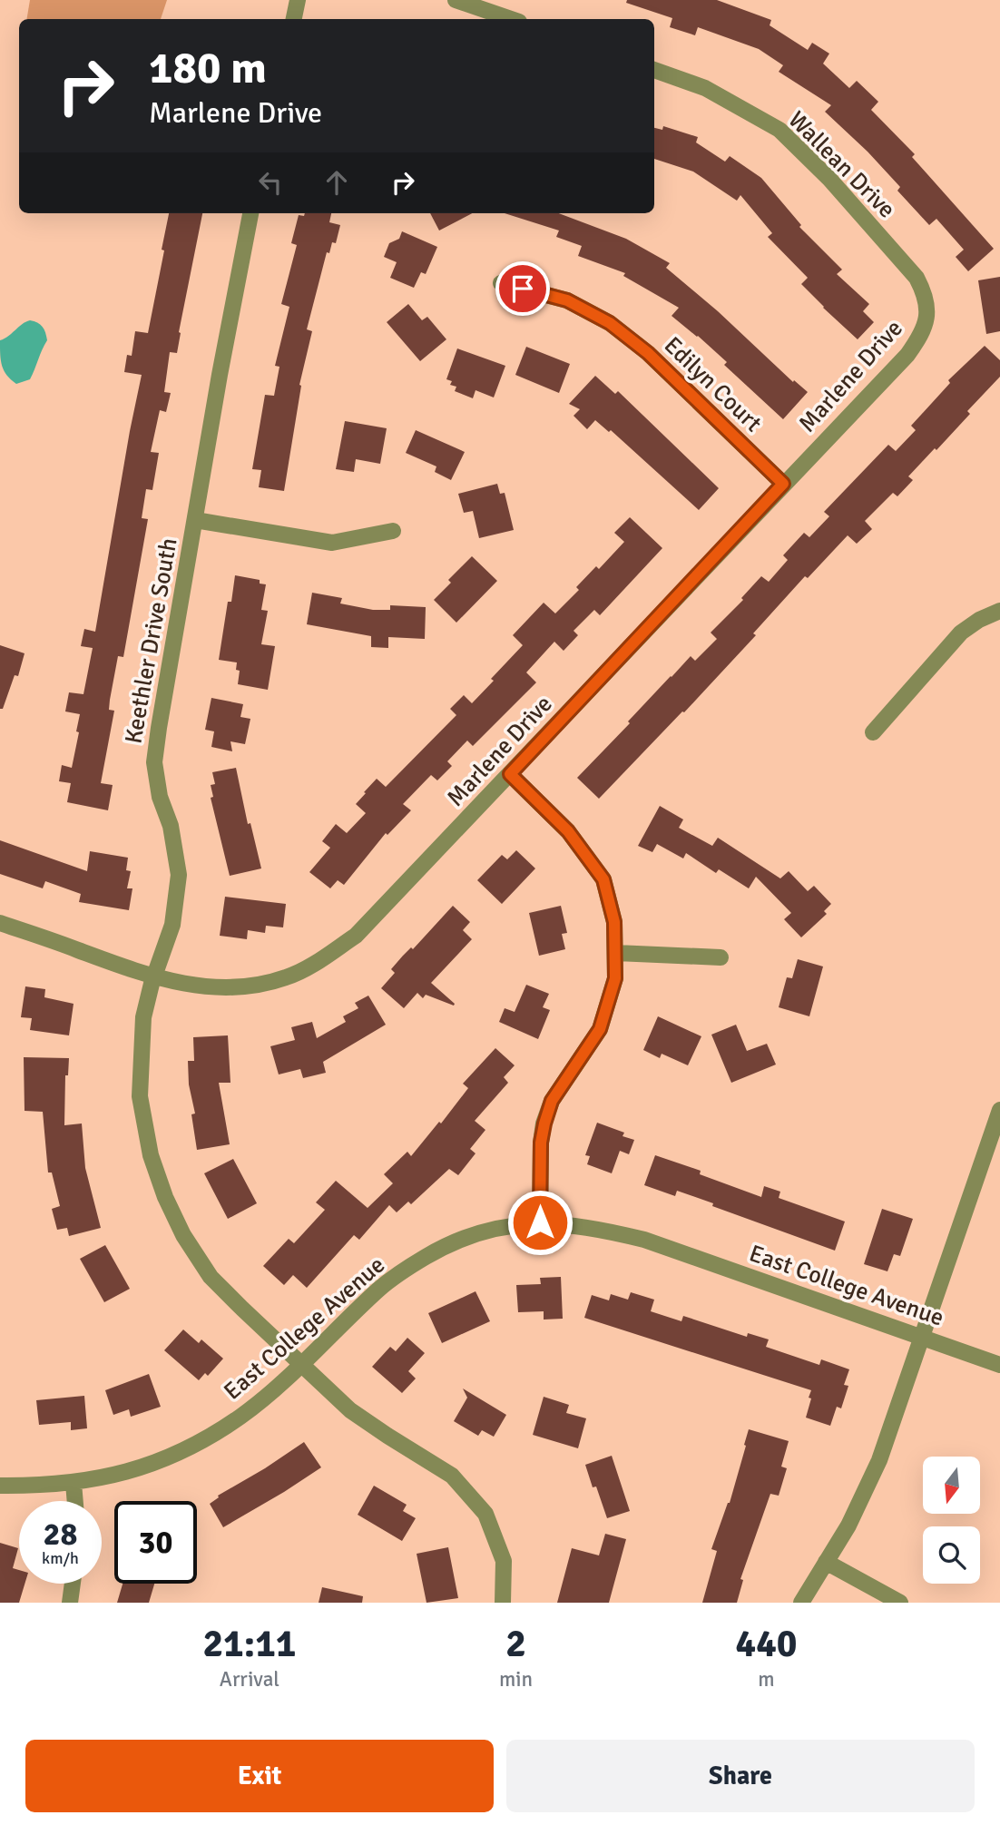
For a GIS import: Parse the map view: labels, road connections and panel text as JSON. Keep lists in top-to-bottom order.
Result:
{
  "streets": {
    "street": [
      "Wallean Drive",
      "Marlene Drive",
      "Edilyn Court",
      "Keethler Drive South",
      "East College Avenue"
    ]
  },
  "crossings": [
    ["Wallean Drive", "Marlene Drive"],
    ["Marlene Drive", "Edilyn Court"],
    ["Marlene Drive", "Keethler Drive South"],
    ["Keethler Drive South", "East College Avenue"]
  ],
  "north": "bottom",
  "page": {
    "turn": ["180 m", "Marlene Drive"],
    "speed": "28 km/h",
    "limit": "30",
    "eta": [
      "21:11",
      "Arrival",
      "2",
      "min",
      "440",
      "m"
    ],
    "buttons": ["Exit", "Share"]
  }
}
